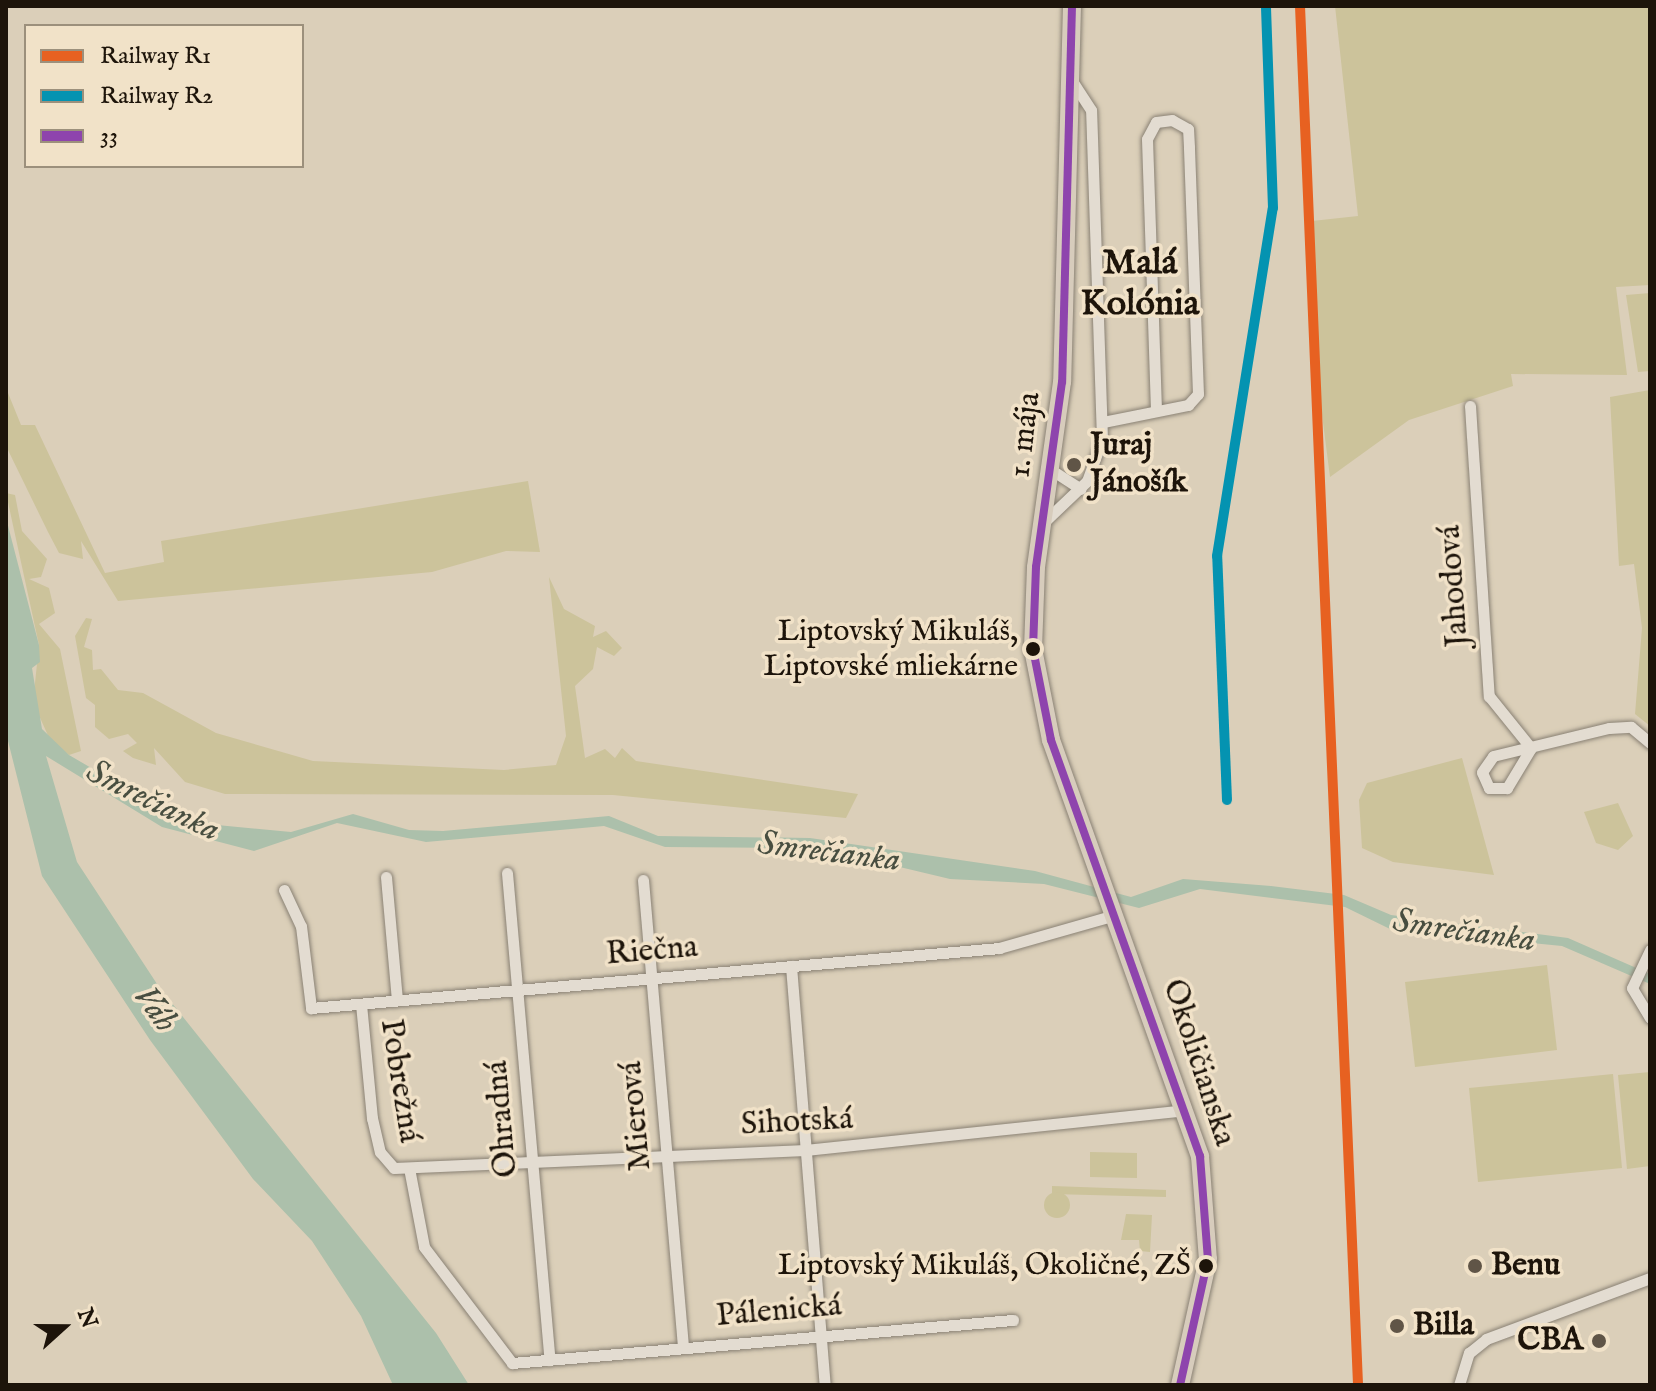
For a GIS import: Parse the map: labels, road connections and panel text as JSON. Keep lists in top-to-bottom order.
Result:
{
  "streets": {
    "main road": ["1. mája", "Okoličianska"],
    "street": [
      "Jahodová",
      "Riečna",
      "Pobrežná",
      "Mierová",
      "Ohradná",
      "Sihotská",
      "Pálenická"
    ]
  },
  "crossings": [
    ["1. mája", "Okoličianska"],
    ["Riečna", "Okoličianska"],
    ["Riečna", "Pobrežná"],
    ["Riečna", "Mierová"],
    ["Riečna", "Ohradná"],
    ["Okoličianska", "Sihotská"],
    ["Pobrežná", "Ohradná"],
    ["Pobrežná", "Sihotská"],
    ["Pobrežná", "Pálenická"],
    ["Mierová", "Sihotská"],
    ["Mierová", "Pálenická"],
    ["Ohradná", "Sihotská"],
    ["Ohradná", "Pálenická"]
  ],
  "districts": ["Malá Kolónia"],
  "water": ["Smrečianka", "Váh"],
  "places": [
    "Juraj Jánošík",
    "Liptovský Mikuláš, Liptovské mliekárne",
    "Liptovský Mikuláš, Okoličné, ZŠ",
    "Benu",
    "Billa",
    "CBA"
  ],
  "lines": ["rail line R1", "rail line R2", "transit line 33"],
  "legend": ["Railway R1", "Railway R2", "33"],
  "north": "right"
}
